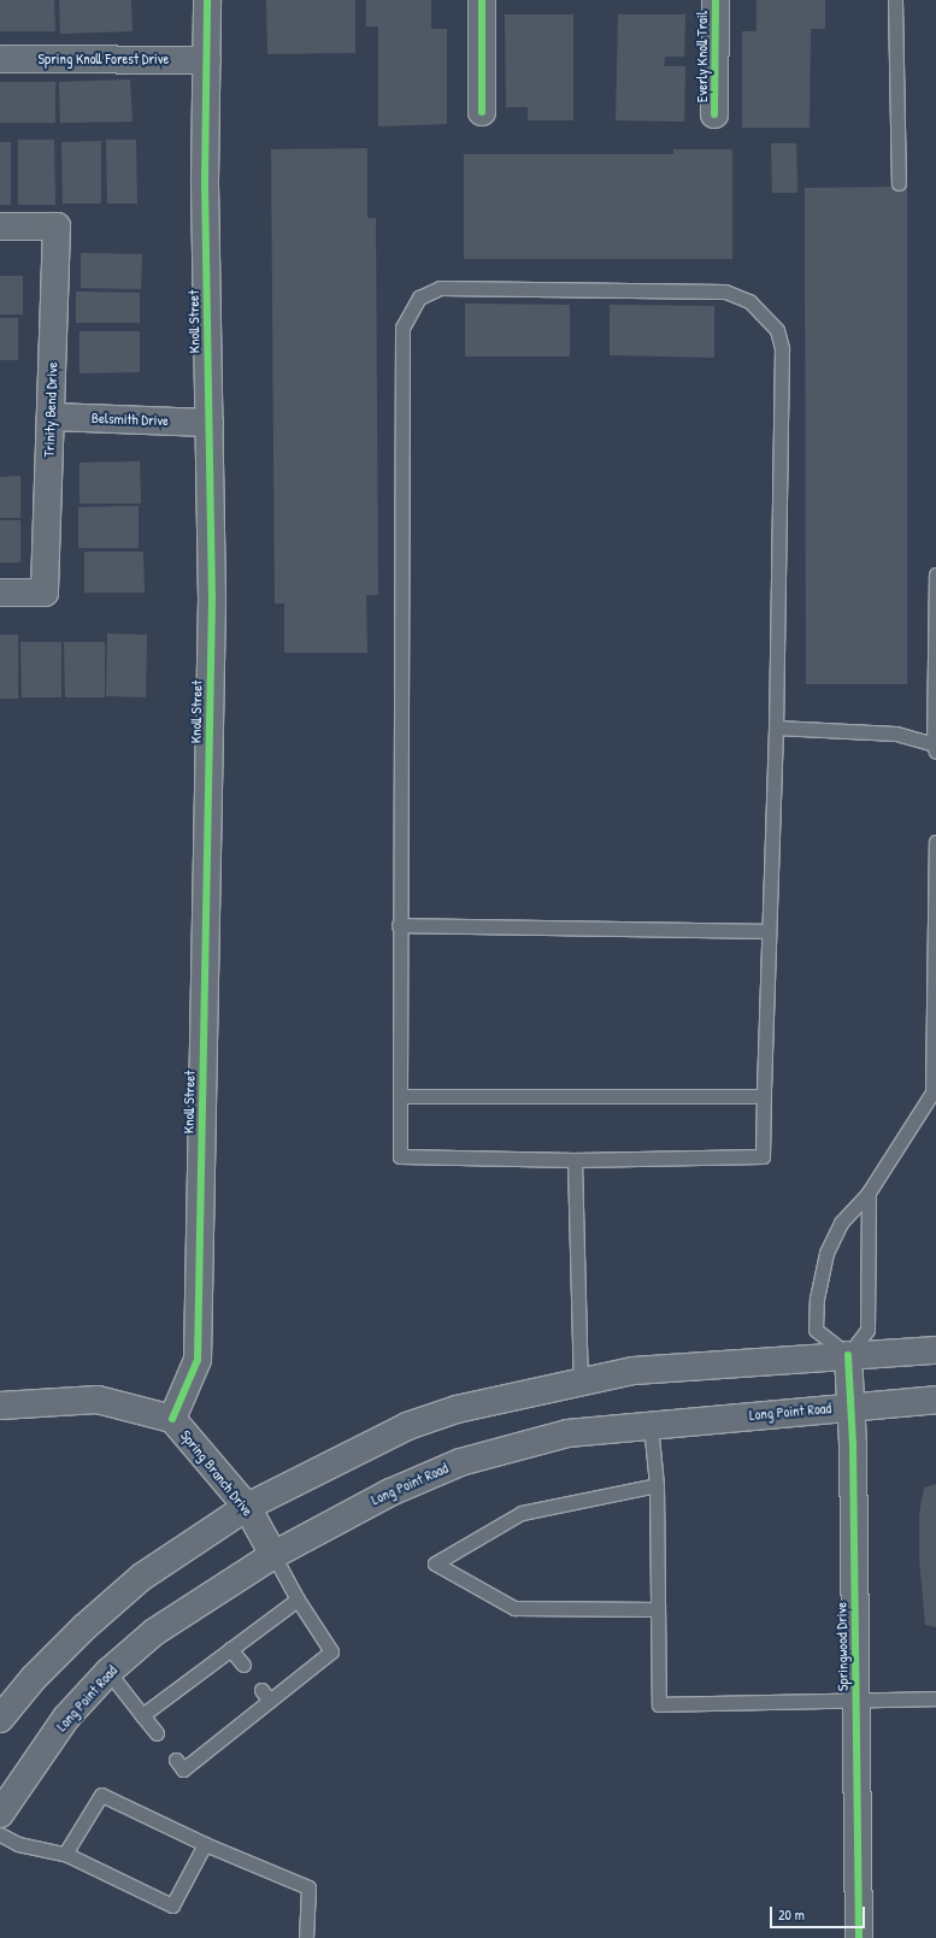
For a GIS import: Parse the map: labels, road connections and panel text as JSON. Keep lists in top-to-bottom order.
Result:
{
  "streets": {
    "street": [
      "Everly Knoll Trail",
      "Spring Knoll Forest Drive",
      "Knoll Street",
      "Trinity Bend Drive",
      "Belsmith Drive",
      "Long Point Road",
      "Spring Branch Drive",
      "Springwood Drive"
    ]
  },
  "crossings": [
    ["Spring Knoll Forest Drive", "Knoll Street"],
    ["Knoll Street", "Belsmith Drive"],
    ["Knoll Street", "Spring Branch Drive"],
    ["Trinity Bend Drive", "Belsmith Drive"],
    ["Long Point Road", "Spring Branch Drive"],
    ["Long Point Road", "Springwood Drive"]
  ],
  "scale_bar": "20 m"
}
